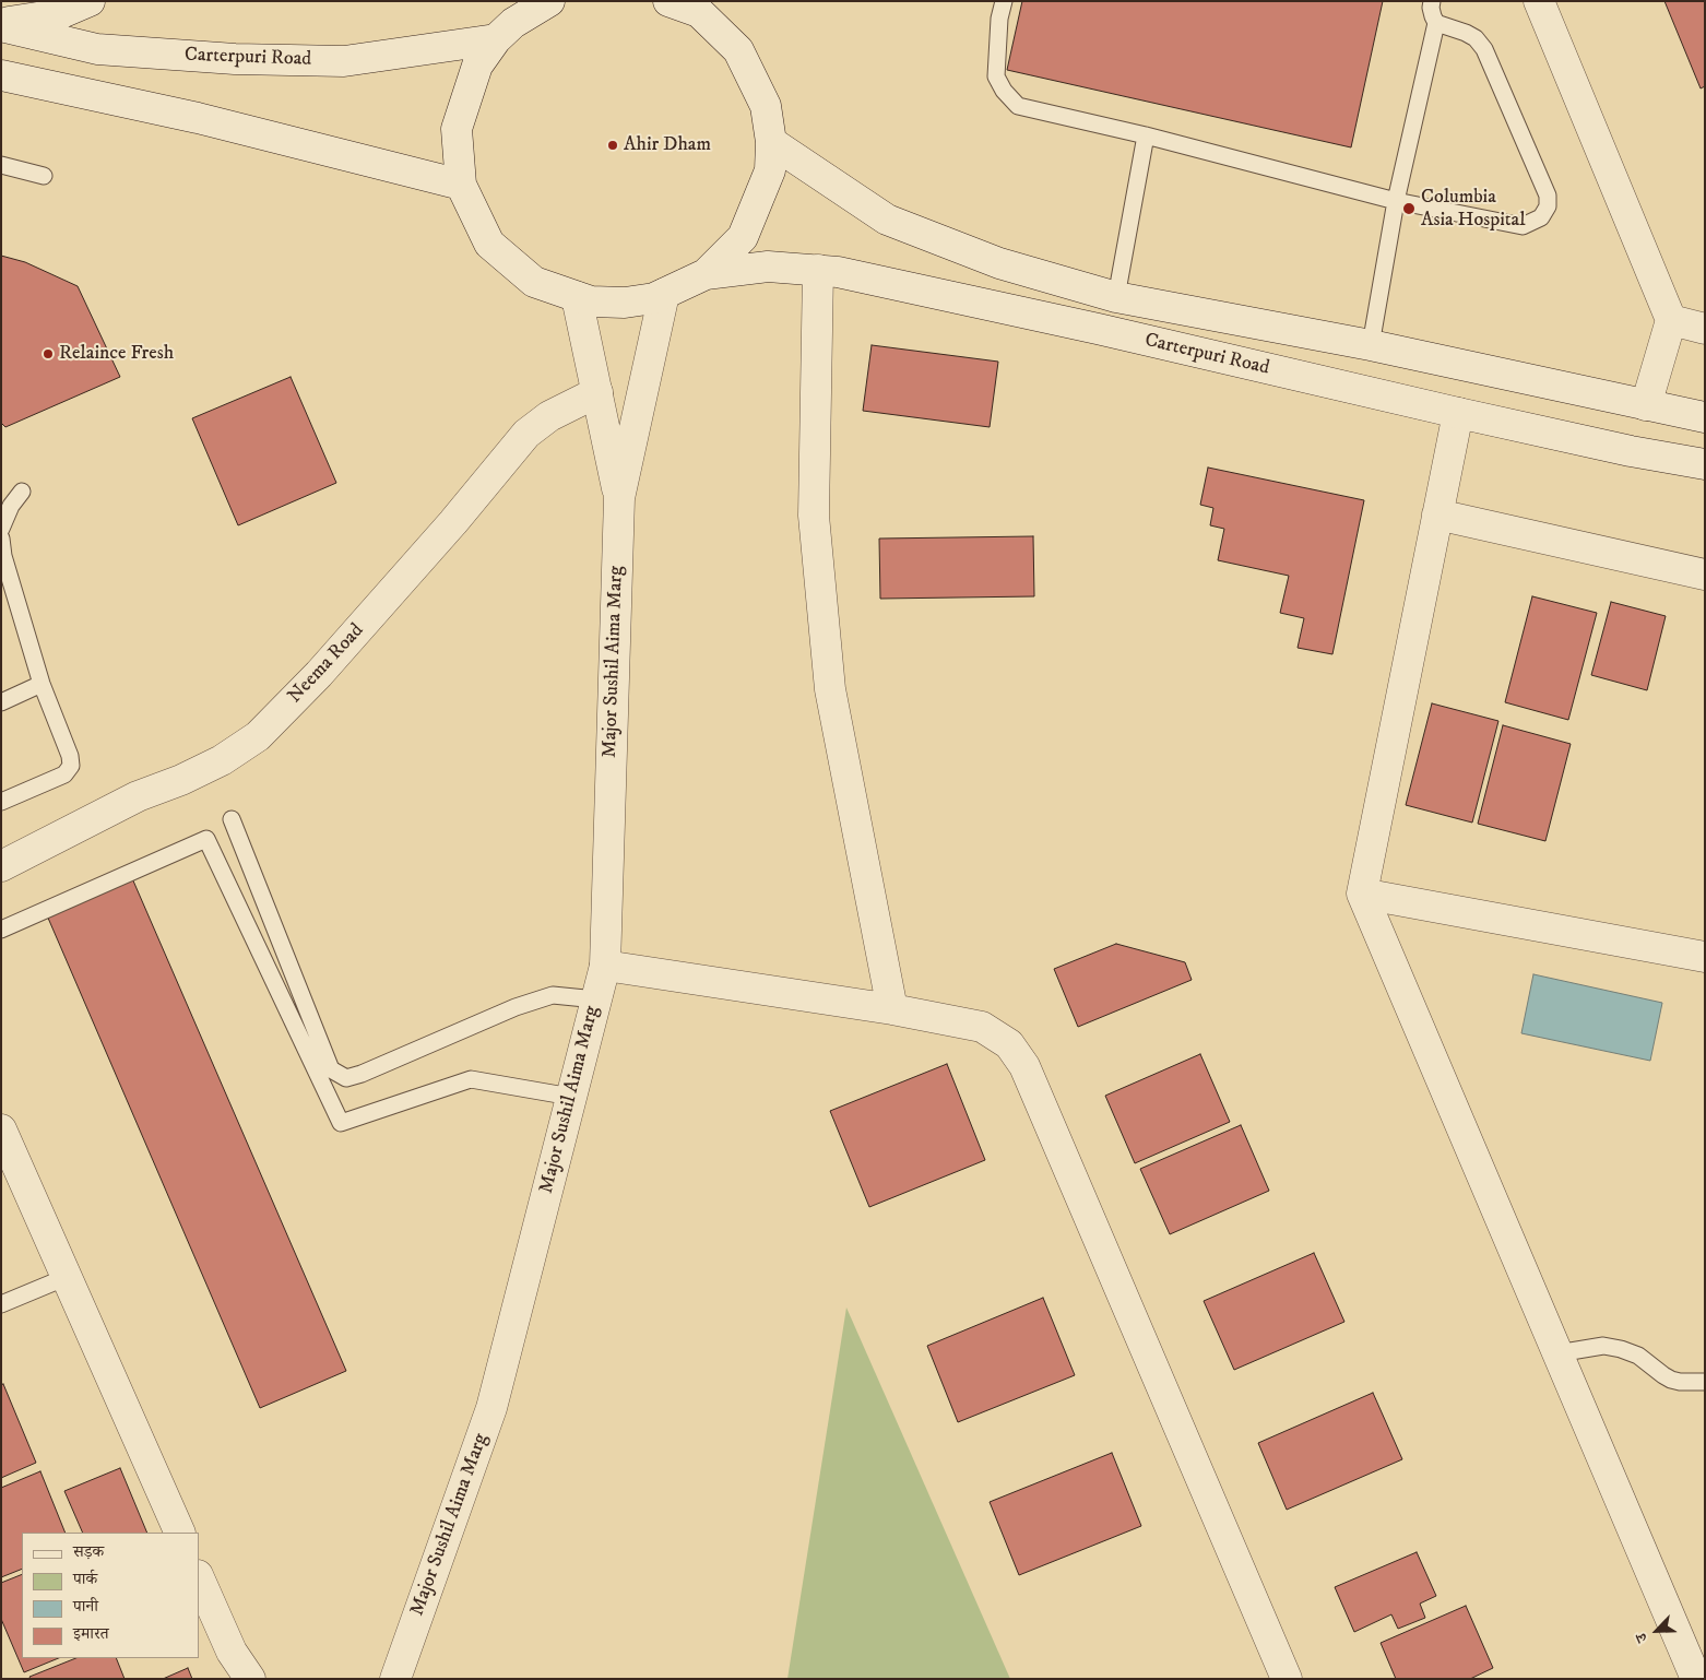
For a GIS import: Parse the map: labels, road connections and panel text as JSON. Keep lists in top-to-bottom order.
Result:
{
  "streets": {
    "street": ["Carterpuri Road", "Major Sushil Aima Marg", "Neema Road"]
  },
  "crossings": [
    ["Major Sushil Aima Marg", "Neema Road"]
  ],
  "places": ["Ahir Dham", "Columbia Asia Hospital", "Relaince Fresh"],
  "legend": [
    "सड़क",
    "पार्क",
    "पानी",
    "इमारत"
  ],
  "north": "bottom left"
}
